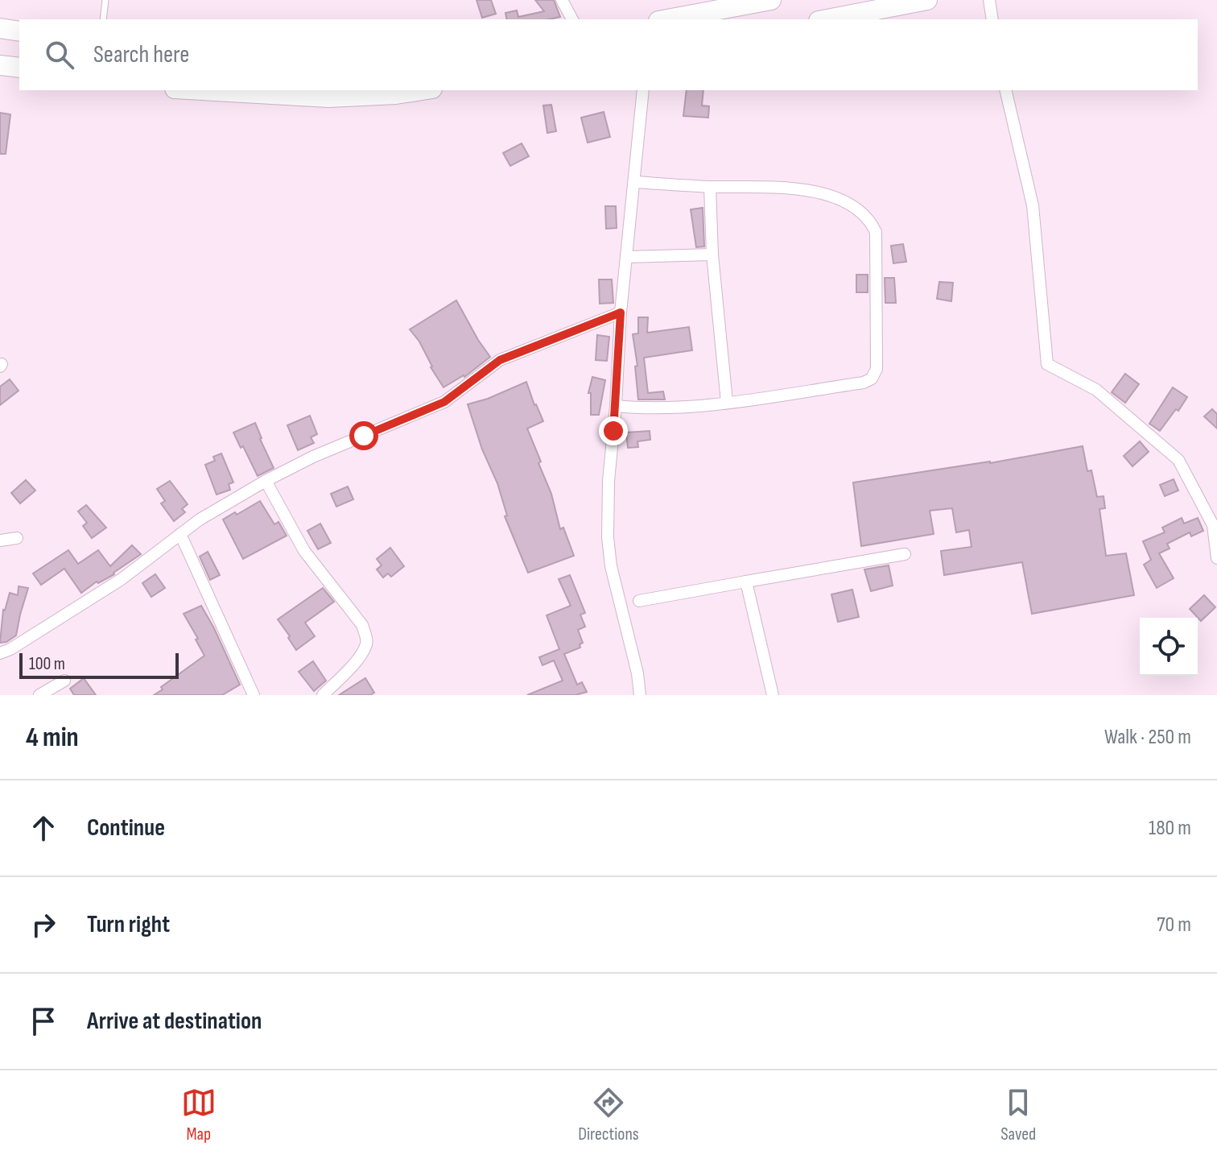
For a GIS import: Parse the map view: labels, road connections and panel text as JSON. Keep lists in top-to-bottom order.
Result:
{
  "scale_bar": "100 m",
  "page": {
    "search": "Search here",
    "scale": "100 m",
    "heading": ["4 min", "Walk · 250 m"],
    "list": [
      ["Continue", "180 m"],
      ["Turn right", "70 m"],
      "Arrive at destination"
    ],
    "nav": ["Map", "Directions", "Saved"]
  }
}
